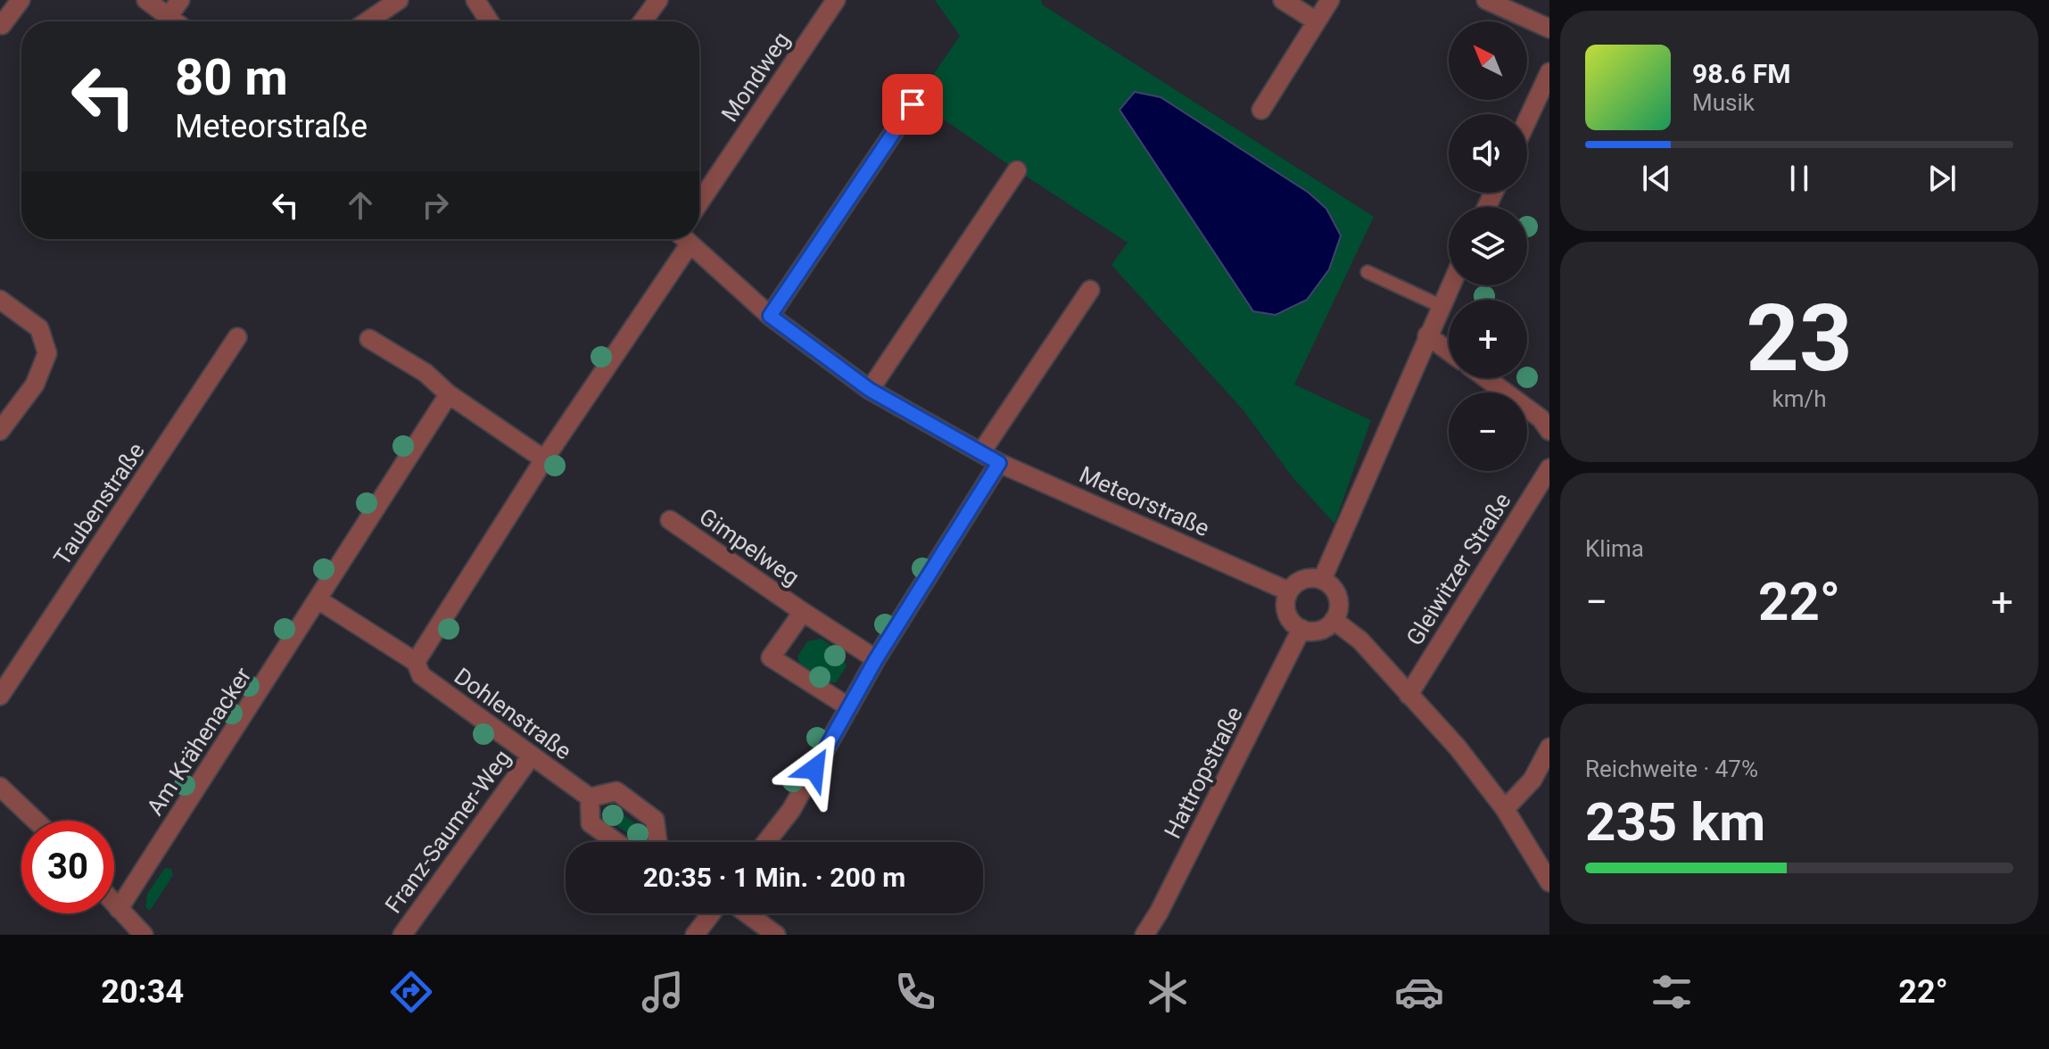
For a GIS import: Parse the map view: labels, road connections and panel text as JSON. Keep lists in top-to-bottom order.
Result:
{
  "streets": {
    "street": [
      "Mondweg",
      "Meteorstraße",
      "Taubenstraße",
      "Gimpelweg",
      "Gleiwitzer Straße",
      "Dohlenstraße",
      "Am Krähenacker",
      "Hattropstraße",
      "Franz-Saumer-Weg"
    ]
  },
  "crossings": [
    ["Meteorstraße", "Gleiwitzer Straße"],
    ["Meteorstraße", "Hattropstraße"],
    ["Gleiwitzer Straße", "Hattropstraße"],
    ["Dohlenstraße", "Franz-Saumer-Weg"]
  ],
  "north": "top left",
  "page": {
    "map_buttons": ["+", "−"],
    "turn": ["80 m", "Meteorstraße"],
    "song": ["98.6 FM", "Musik"],
    "tile": [
      ["23", "km/h"],
      "Klima",
      ["Reichweite · 47%", "235 km"]
    ],
    "heat": ["−", "22°", "+"],
    "limit": "30",
    "trip": "20:35 · 1 Min. · 200 m",
    "tabs": ["20:34", "22°"]
  }
}
